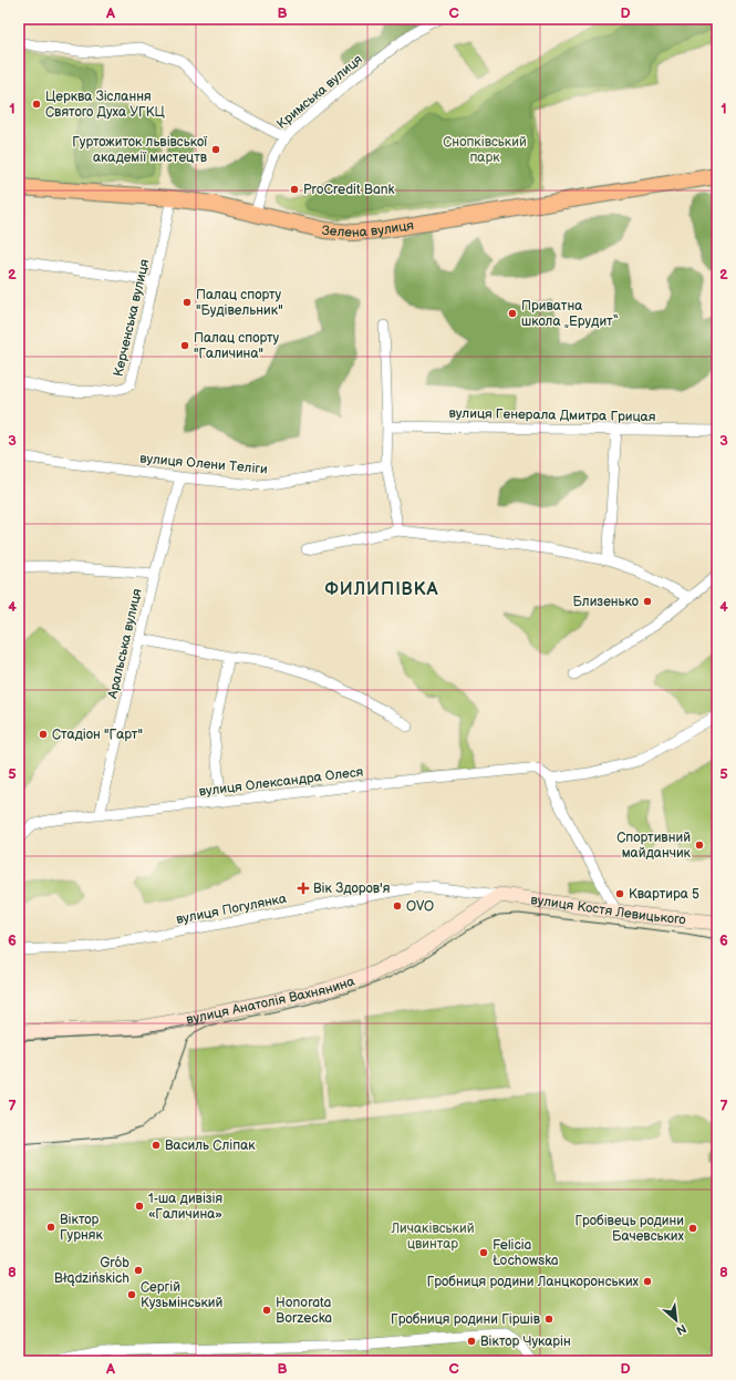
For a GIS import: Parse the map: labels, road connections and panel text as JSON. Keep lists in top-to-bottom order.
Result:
{
  "streets": {
    "main road": ["Зелена вулиця"],
    "street": [
      "Кримська вулиця",
      "Керченська вулиця",
      "вулиця Генерала Дмитра Грицая",
      "вулиця Олени Теліги",
      "Аральська вулиця",
      "вулиця Олександра Олеся",
      "вулиця Погулянка",
      "вулиця Костя Левицького",
      "вулиця Анатолія Вахнянина"
    ]
  },
  "crossings": [
    ["Кримська вулиця", "Зелена вулиця"],
    ["Зелена вулиця", "Керченська вулиця"],
    ["вулиця Олени Теліги", "Аральська вулиця"],
    ["Аральська вулиця", "вулиця Олександра Олеся"],
    ["вулиця Погулянка", "вулиця Костя Левицького"],
    ["вулиця Погулянка", "вулиця Анатолія Вахнянина"],
    ["вулиця Костя Левицького", "вулиця Анатолія Вахнянина"]
  ],
  "districts": ["ФИЛИПІВКА"],
  "parks": ["Снопківський парк", "Личаківський цвинтар"],
  "places": {
    "other": [
      "Церква Зіслання Святого Духа УГКЦ",
      "Гуртожиток львівської академії мистецтв",
      "ProCredit Bank",
      "Палац спорту \"Будівельник\"",
      "Приватна школа „Ерудит“",
      "Палац спорту \"Галичина\"",
      "Близенько",
      "Стадіон \"Гарт\"",
      "Спортивний майданчик",
      "Квартира 5",
      "OVO",
      "Василь Сліпак",
      "1-ша дивізія «Галичина»",
      "Віктор Гурняк",
      "Гробівець родини Бачевських",
      "Felicia Łochowska",
      "Grób Błądzińskich",
      "Гробниця родини Ланцкоронських",
      "Сергій Кузьмінський",
      "Honorata Borzecka",
      "Гробниця родини Гіршів",
      "Віктор Чукарін"
    ],
    "health": ["Вік Здоров'я"]
  },
  "north": "bottom right",
  "grid": {
    "columns": [
      "A",
      "B",
      "C",
      "D"
    ],
    "rows": [
      "1",
      "2",
      "3",
      "4",
      "5",
      "6",
      "7",
      "8"
    ]
  }
}
